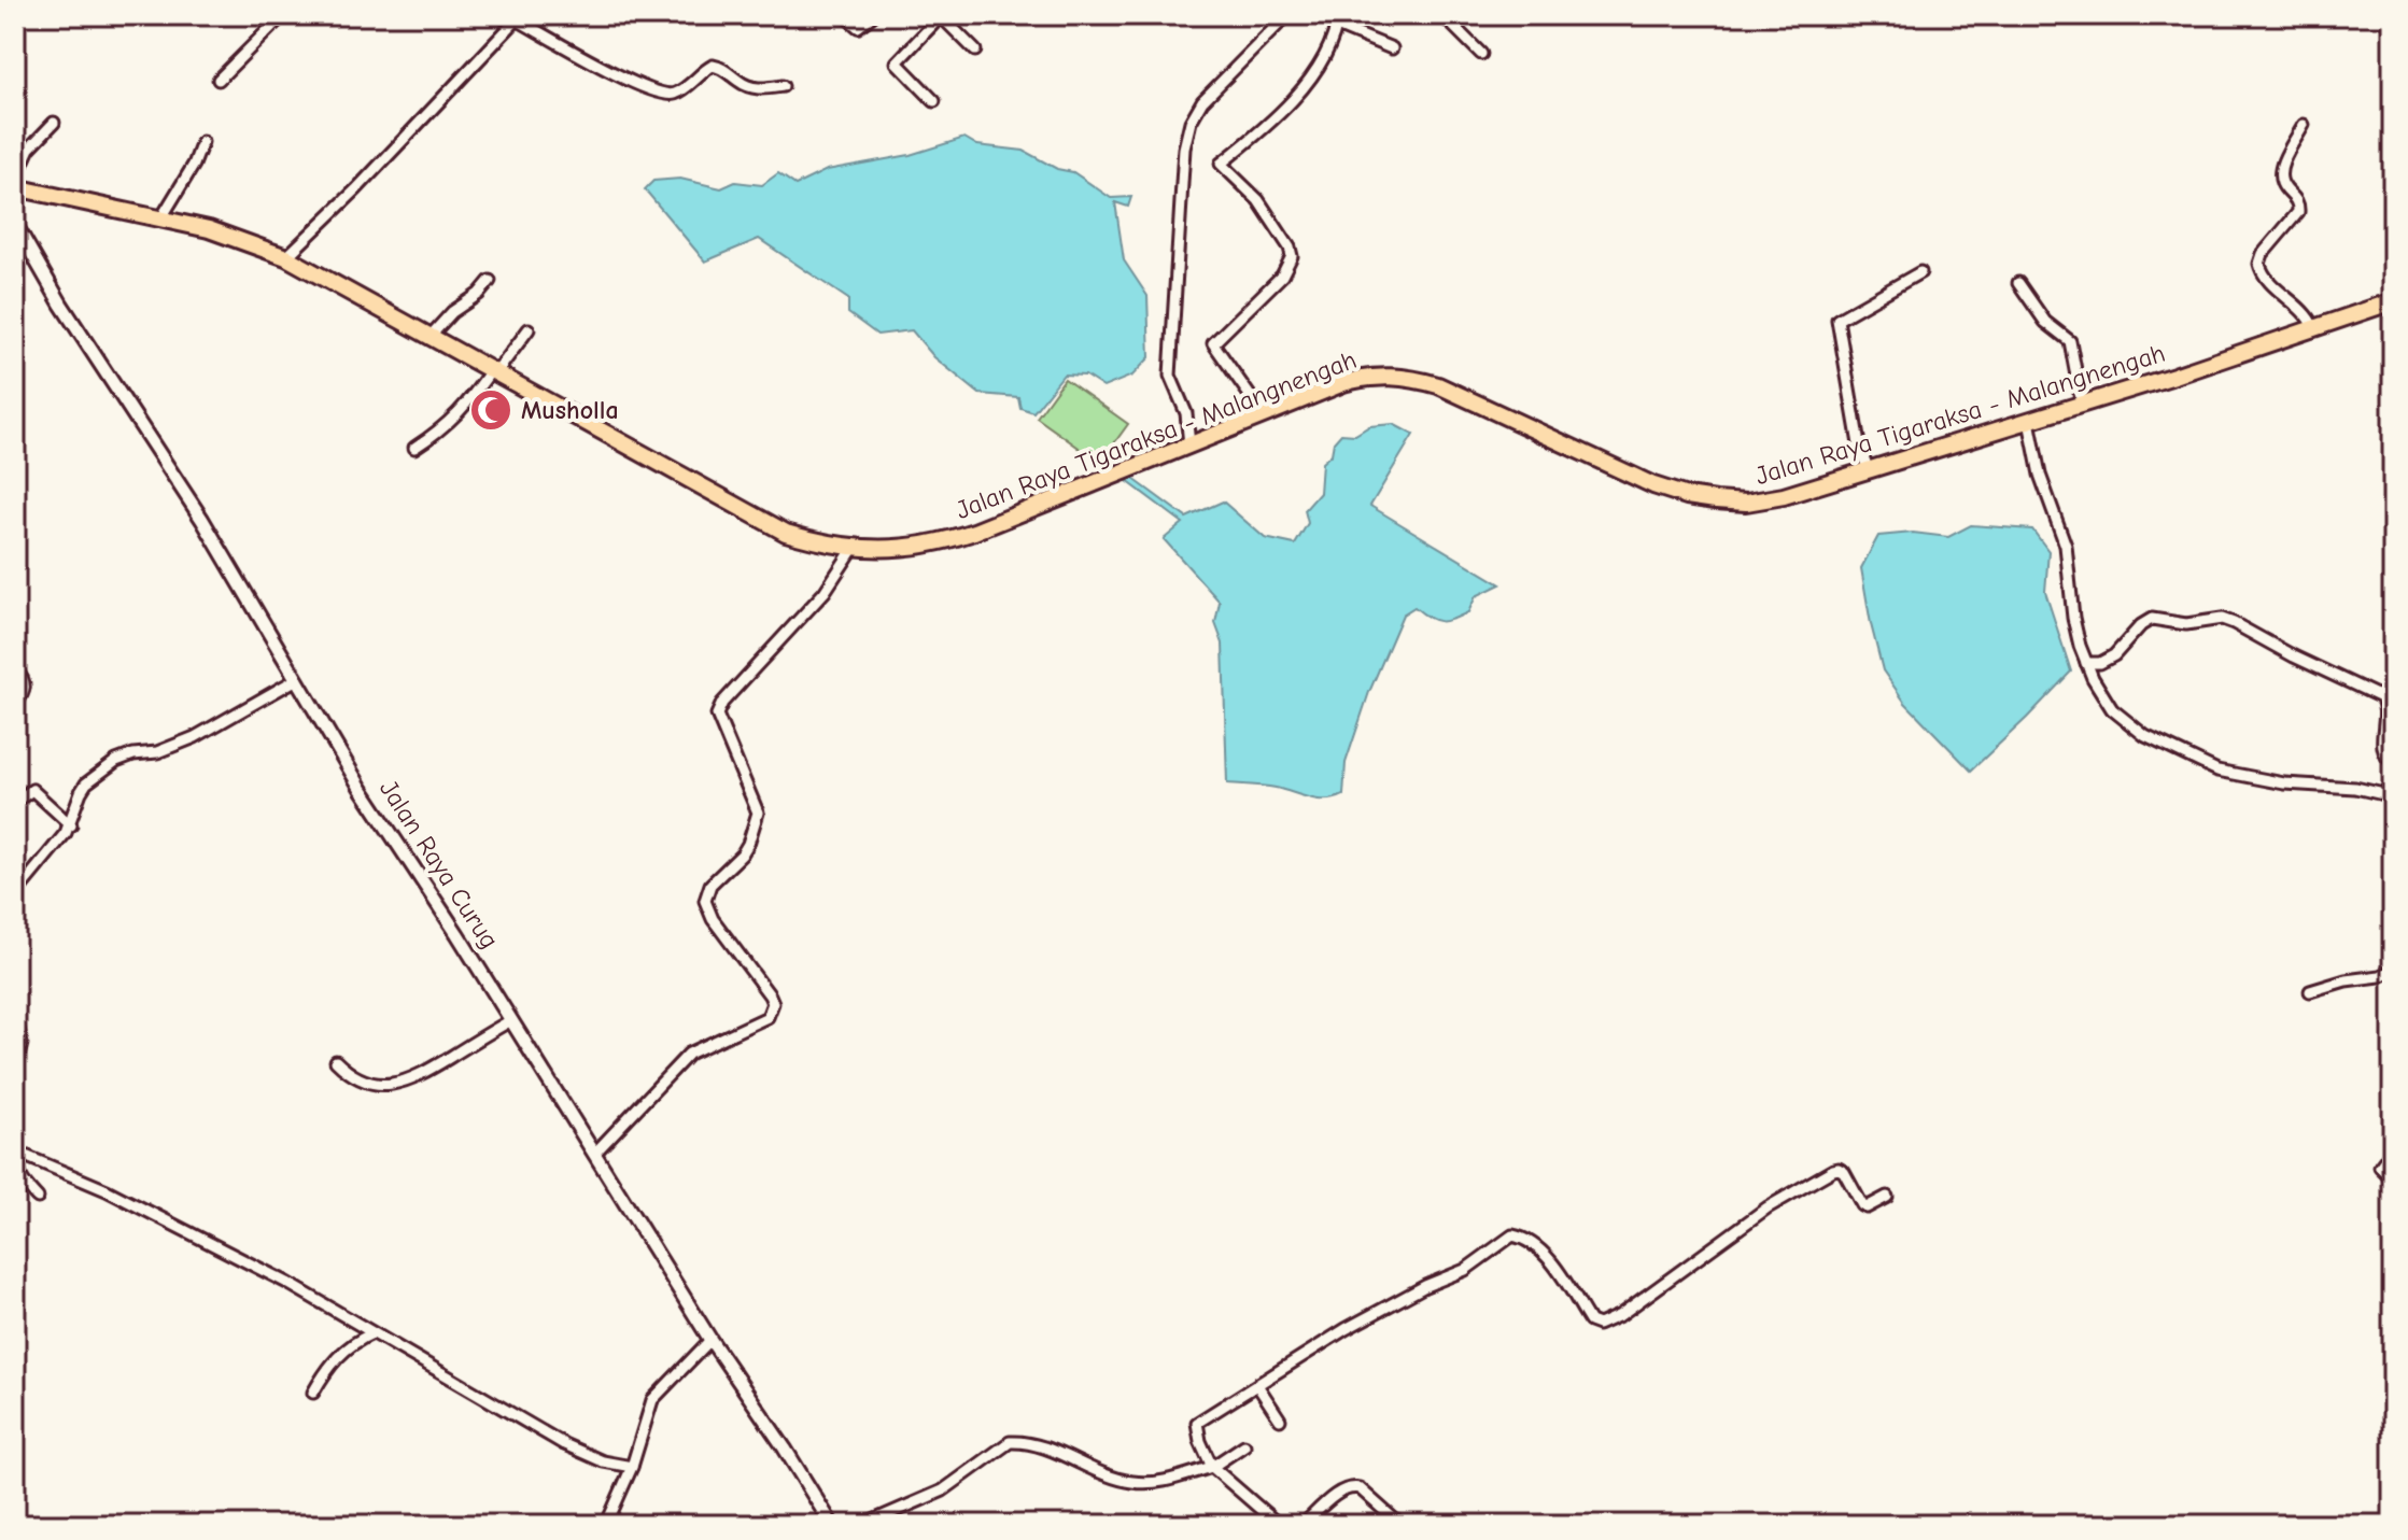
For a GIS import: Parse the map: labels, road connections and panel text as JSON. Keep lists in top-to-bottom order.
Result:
{
  "streets": {
    "main road": ["Jalan Raya Tigaraksa - Malangnengah"],
    "street": ["Jalan Raya Curug"]
  },
  "places": {
    "mosque": ["Musholla"]
  }
}
